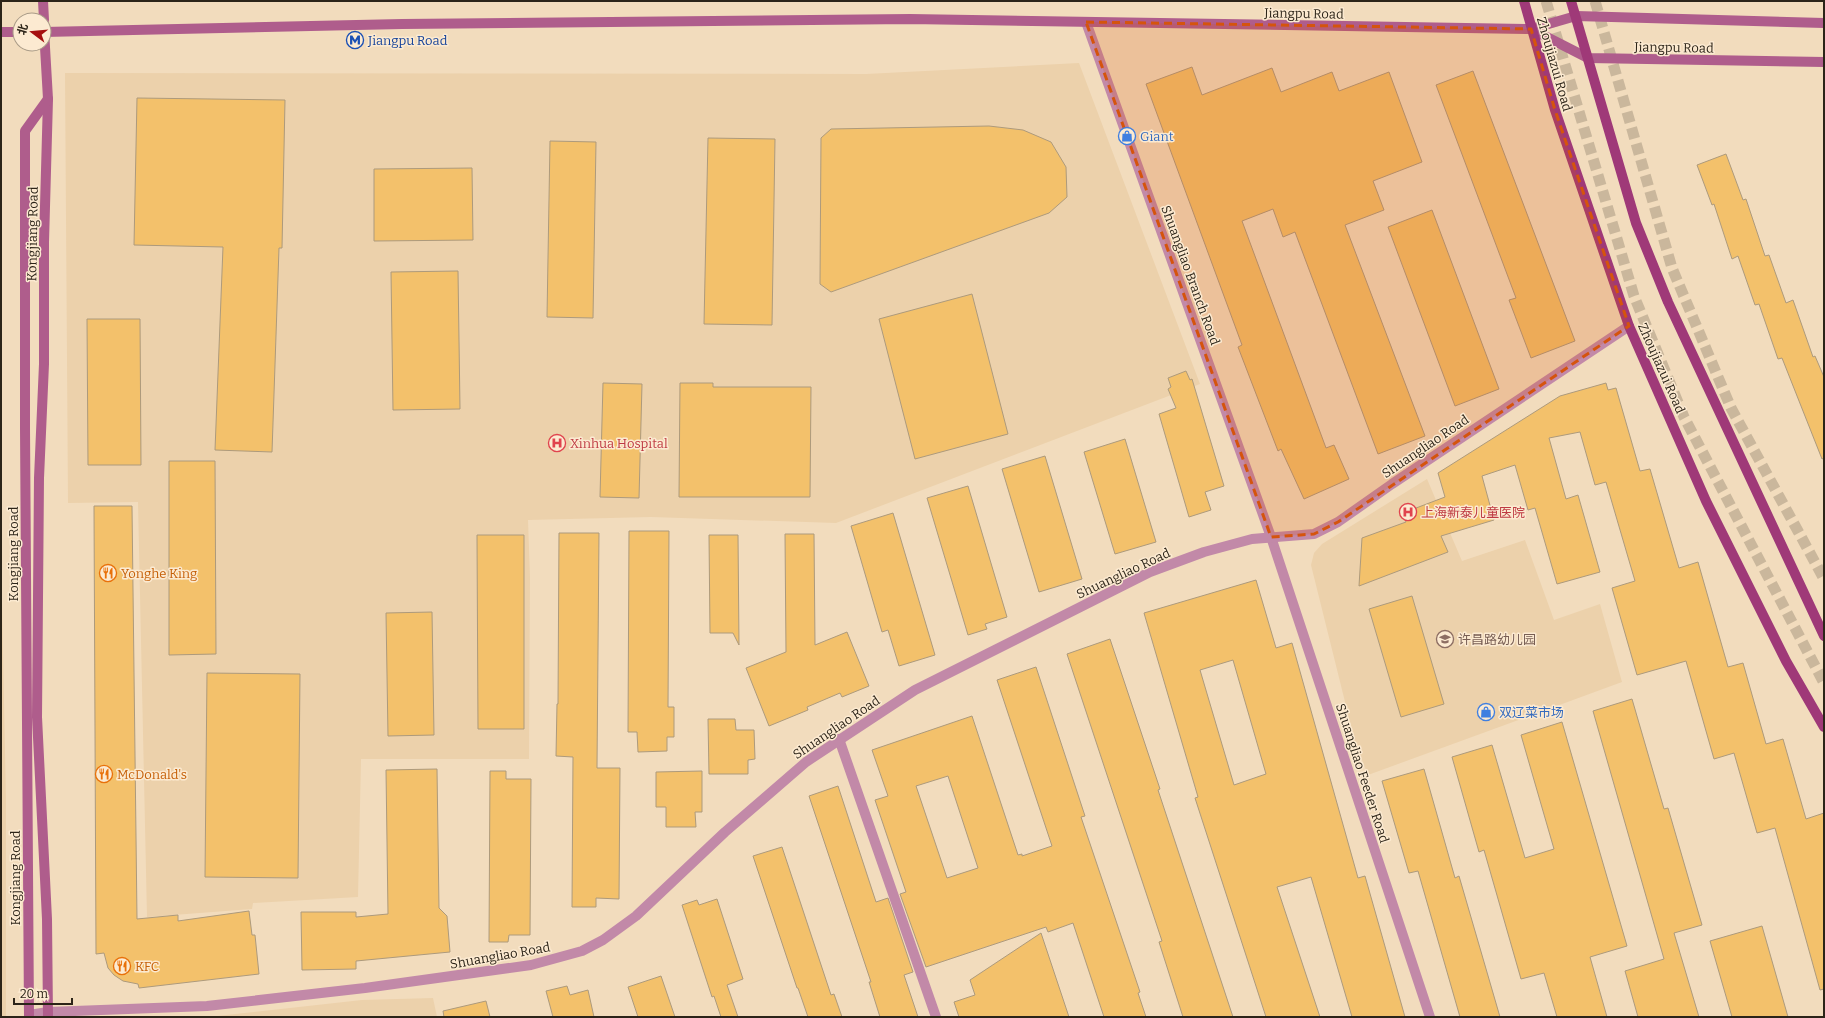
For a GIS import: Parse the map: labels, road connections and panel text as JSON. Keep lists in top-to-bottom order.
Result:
{
  "streets": {
    "main road": ["Jiangpu Road", "Zhoujiazui Road", "Kongjiang Road"],
    "street": ["Shuangliao Branch Road", "Shuangliao Road", "Shuangliao Feeder Road"]
  },
  "crossings": [
    ["Jiangpu Road", "Zhoujiazui Road"],
    ["Jiangpu Road", "Shuangliao Branch Road"],
    ["Zhoujiazui Road", "Shuangliao Road"],
    ["Kongjiang Road", "Shuangliao Road"],
    ["Shuangliao Branch Road", "Shuangliao Road"],
    ["Shuangliao Branch Road", "Shuangliao Feeder Road"],
    ["Shuangliao Road", "Shuangliao Feeder Road"]
  ],
  "places": {
    "metro station": ["Jiangpu Road"],
    "shop": ["Giant", "双辽菜市场"],
    "hospital": ["Xinhua Hospital", "上海新泰儿童医院"],
    "restaurant": ["Yonghe King", "McDonald's", "KFC"],
    "school or university": ["许昌路幼儿园"]
  },
  "scale_bar": "20 m",
  "north": "left"
}
